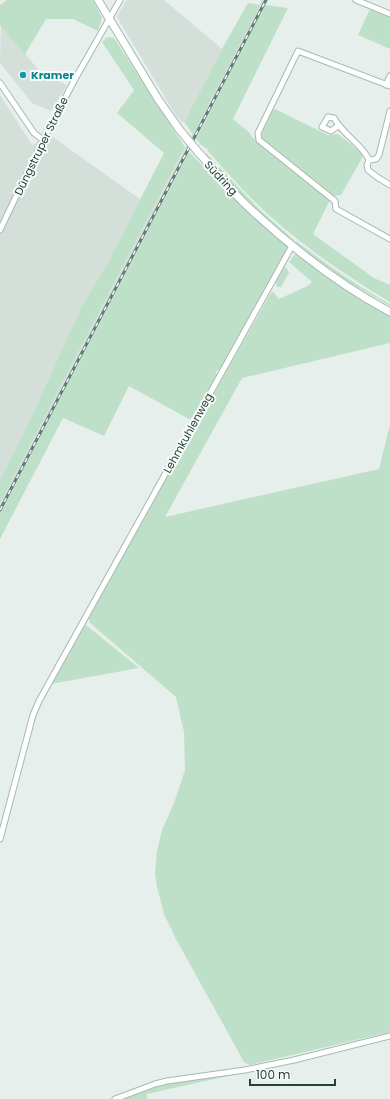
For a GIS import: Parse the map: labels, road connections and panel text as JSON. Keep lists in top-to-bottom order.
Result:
{
  "streets": {
    "main road": ["Südring"],
    "street": ["Düngstruper Straße", "Lehmkuhlenweg"]
  },
  "crossings": [
    ["Düngstruper Straße", "Südring"],
    ["Südring", "Lehmkuhlenweg"]
  ],
  "places": ["Kramer"],
  "scale_bar": "100 m"
}
